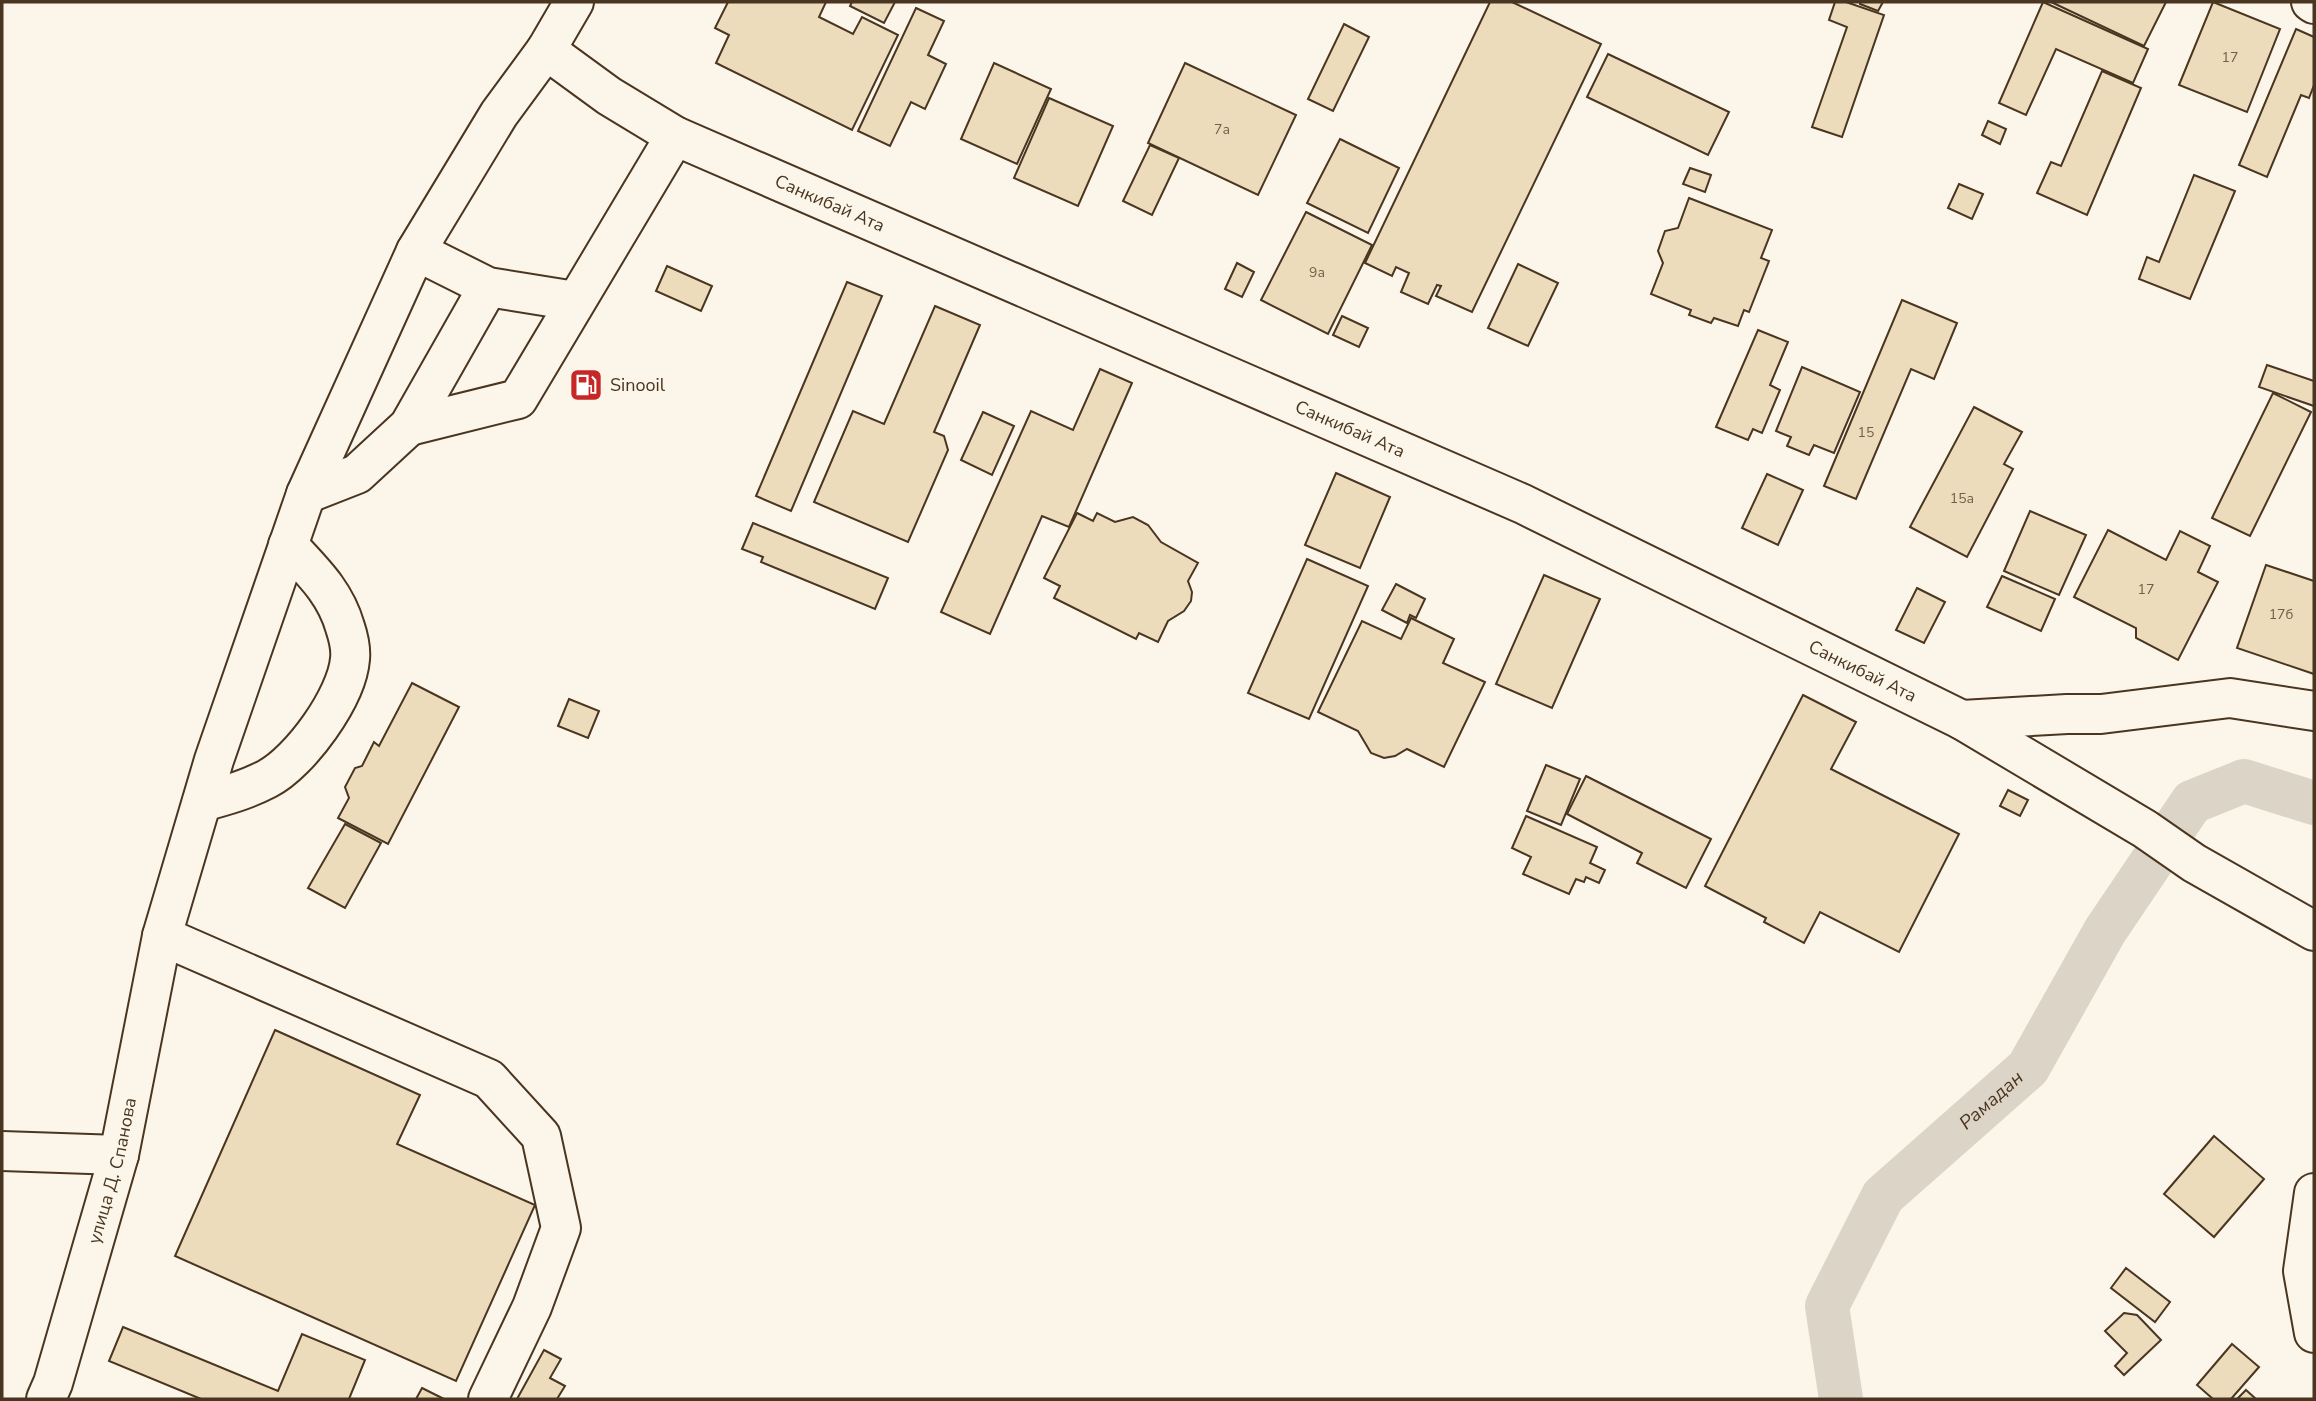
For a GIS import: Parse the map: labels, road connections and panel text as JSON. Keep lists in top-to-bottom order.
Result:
{
  "streets": {
    "street": ["Санкибай Ата", "улица Д. Спанова"]
  },
  "crossings": [
    ["Санкибай Ата", "улица Д. Спанова"]
  ],
  "water": ["Рамадан"],
  "places": {
    "fuel station": ["Sinooil"]
  },
  "house_numbers": [
    "17",
    "7а",
    "9а",
    "15",
    "15а",
    "17",
    "17б"
  ]
}
